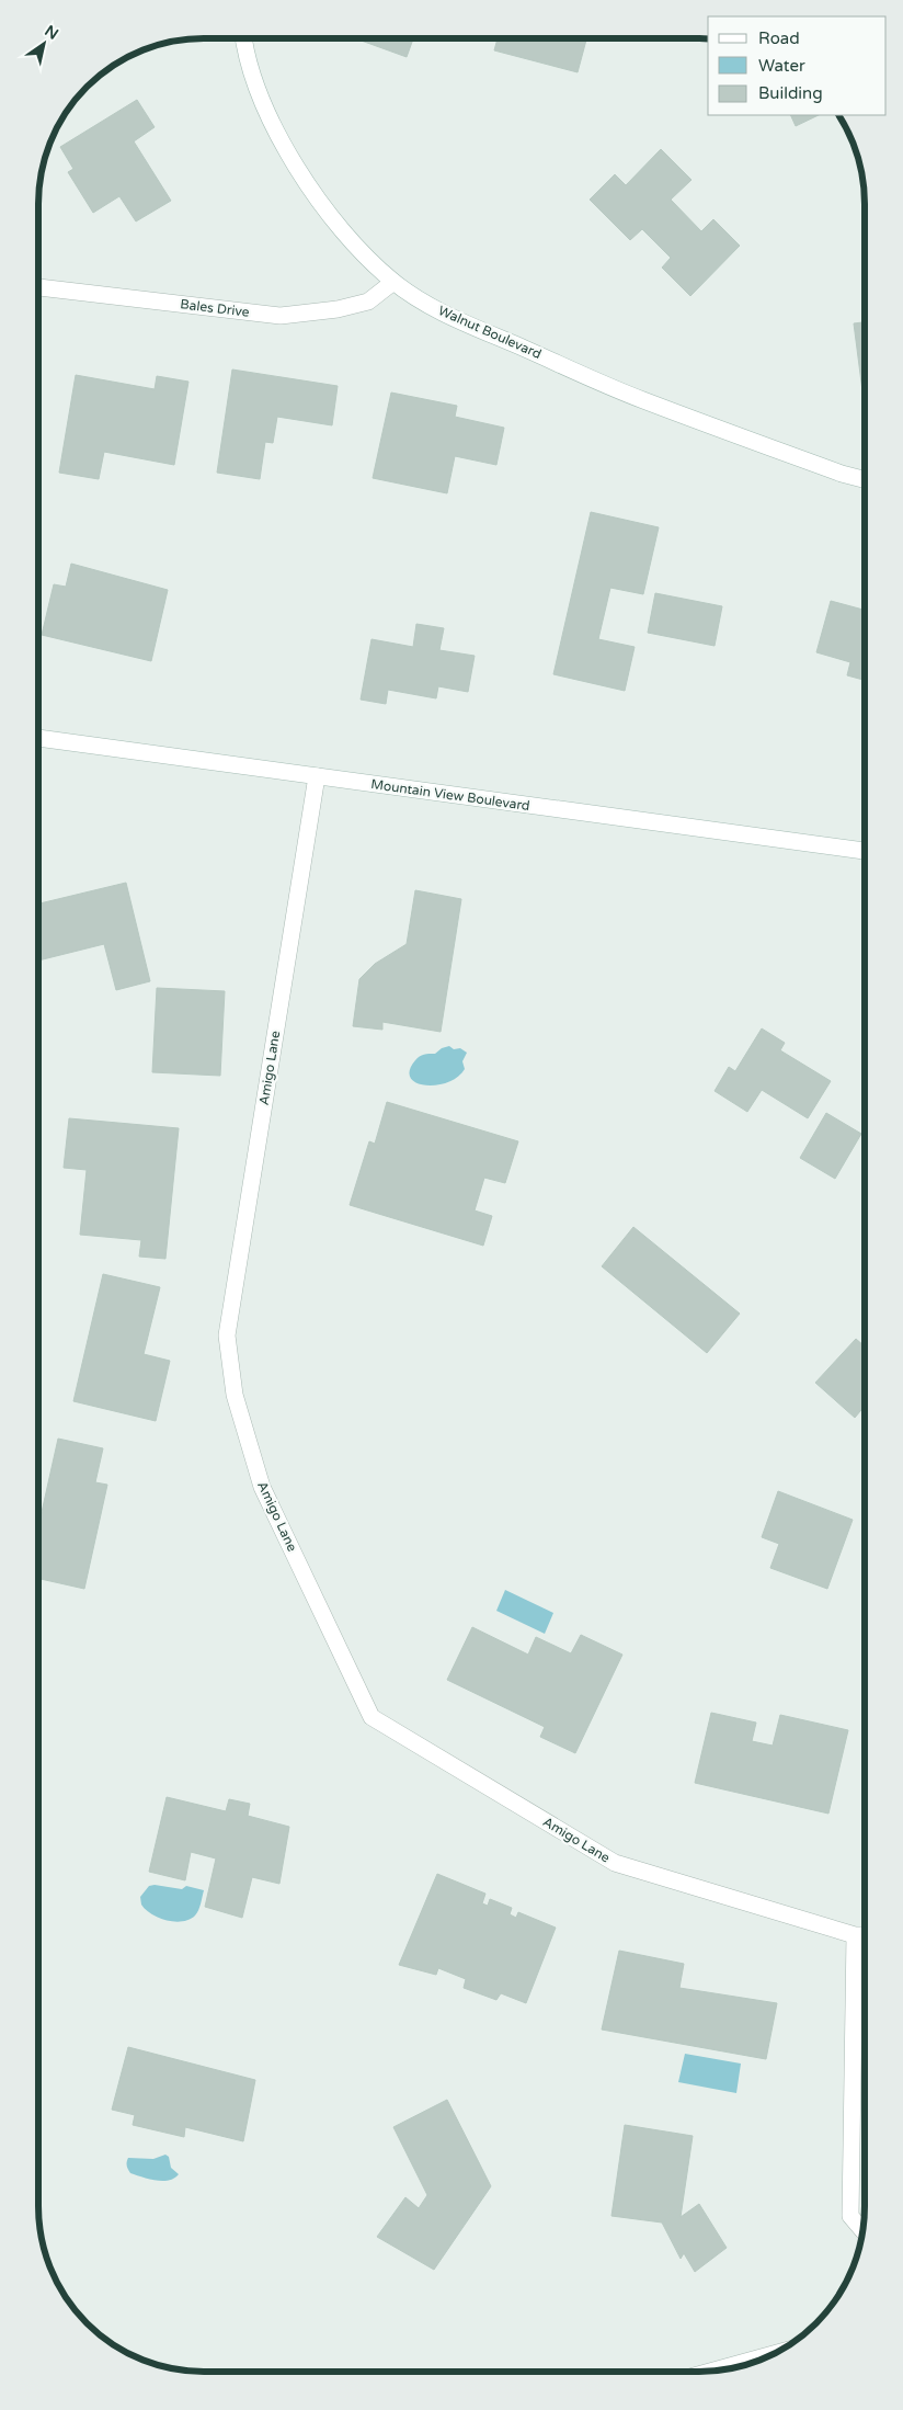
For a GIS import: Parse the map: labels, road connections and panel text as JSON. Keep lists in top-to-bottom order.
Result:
{
  "streets": {
    "street": [
      "Bales Drive",
      "Walnut Boulevard",
      "Mountain View Boulevard",
      "Amigo Lane"
    ]
  },
  "crossings": [
    ["Bales Drive", "Walnut Boulevard"],
    ["Mountain View Boulevard", "Amigo Lane"]
  ],
  "legend": ["Road", "Water", "Building"],
  "north": "top right"
}
